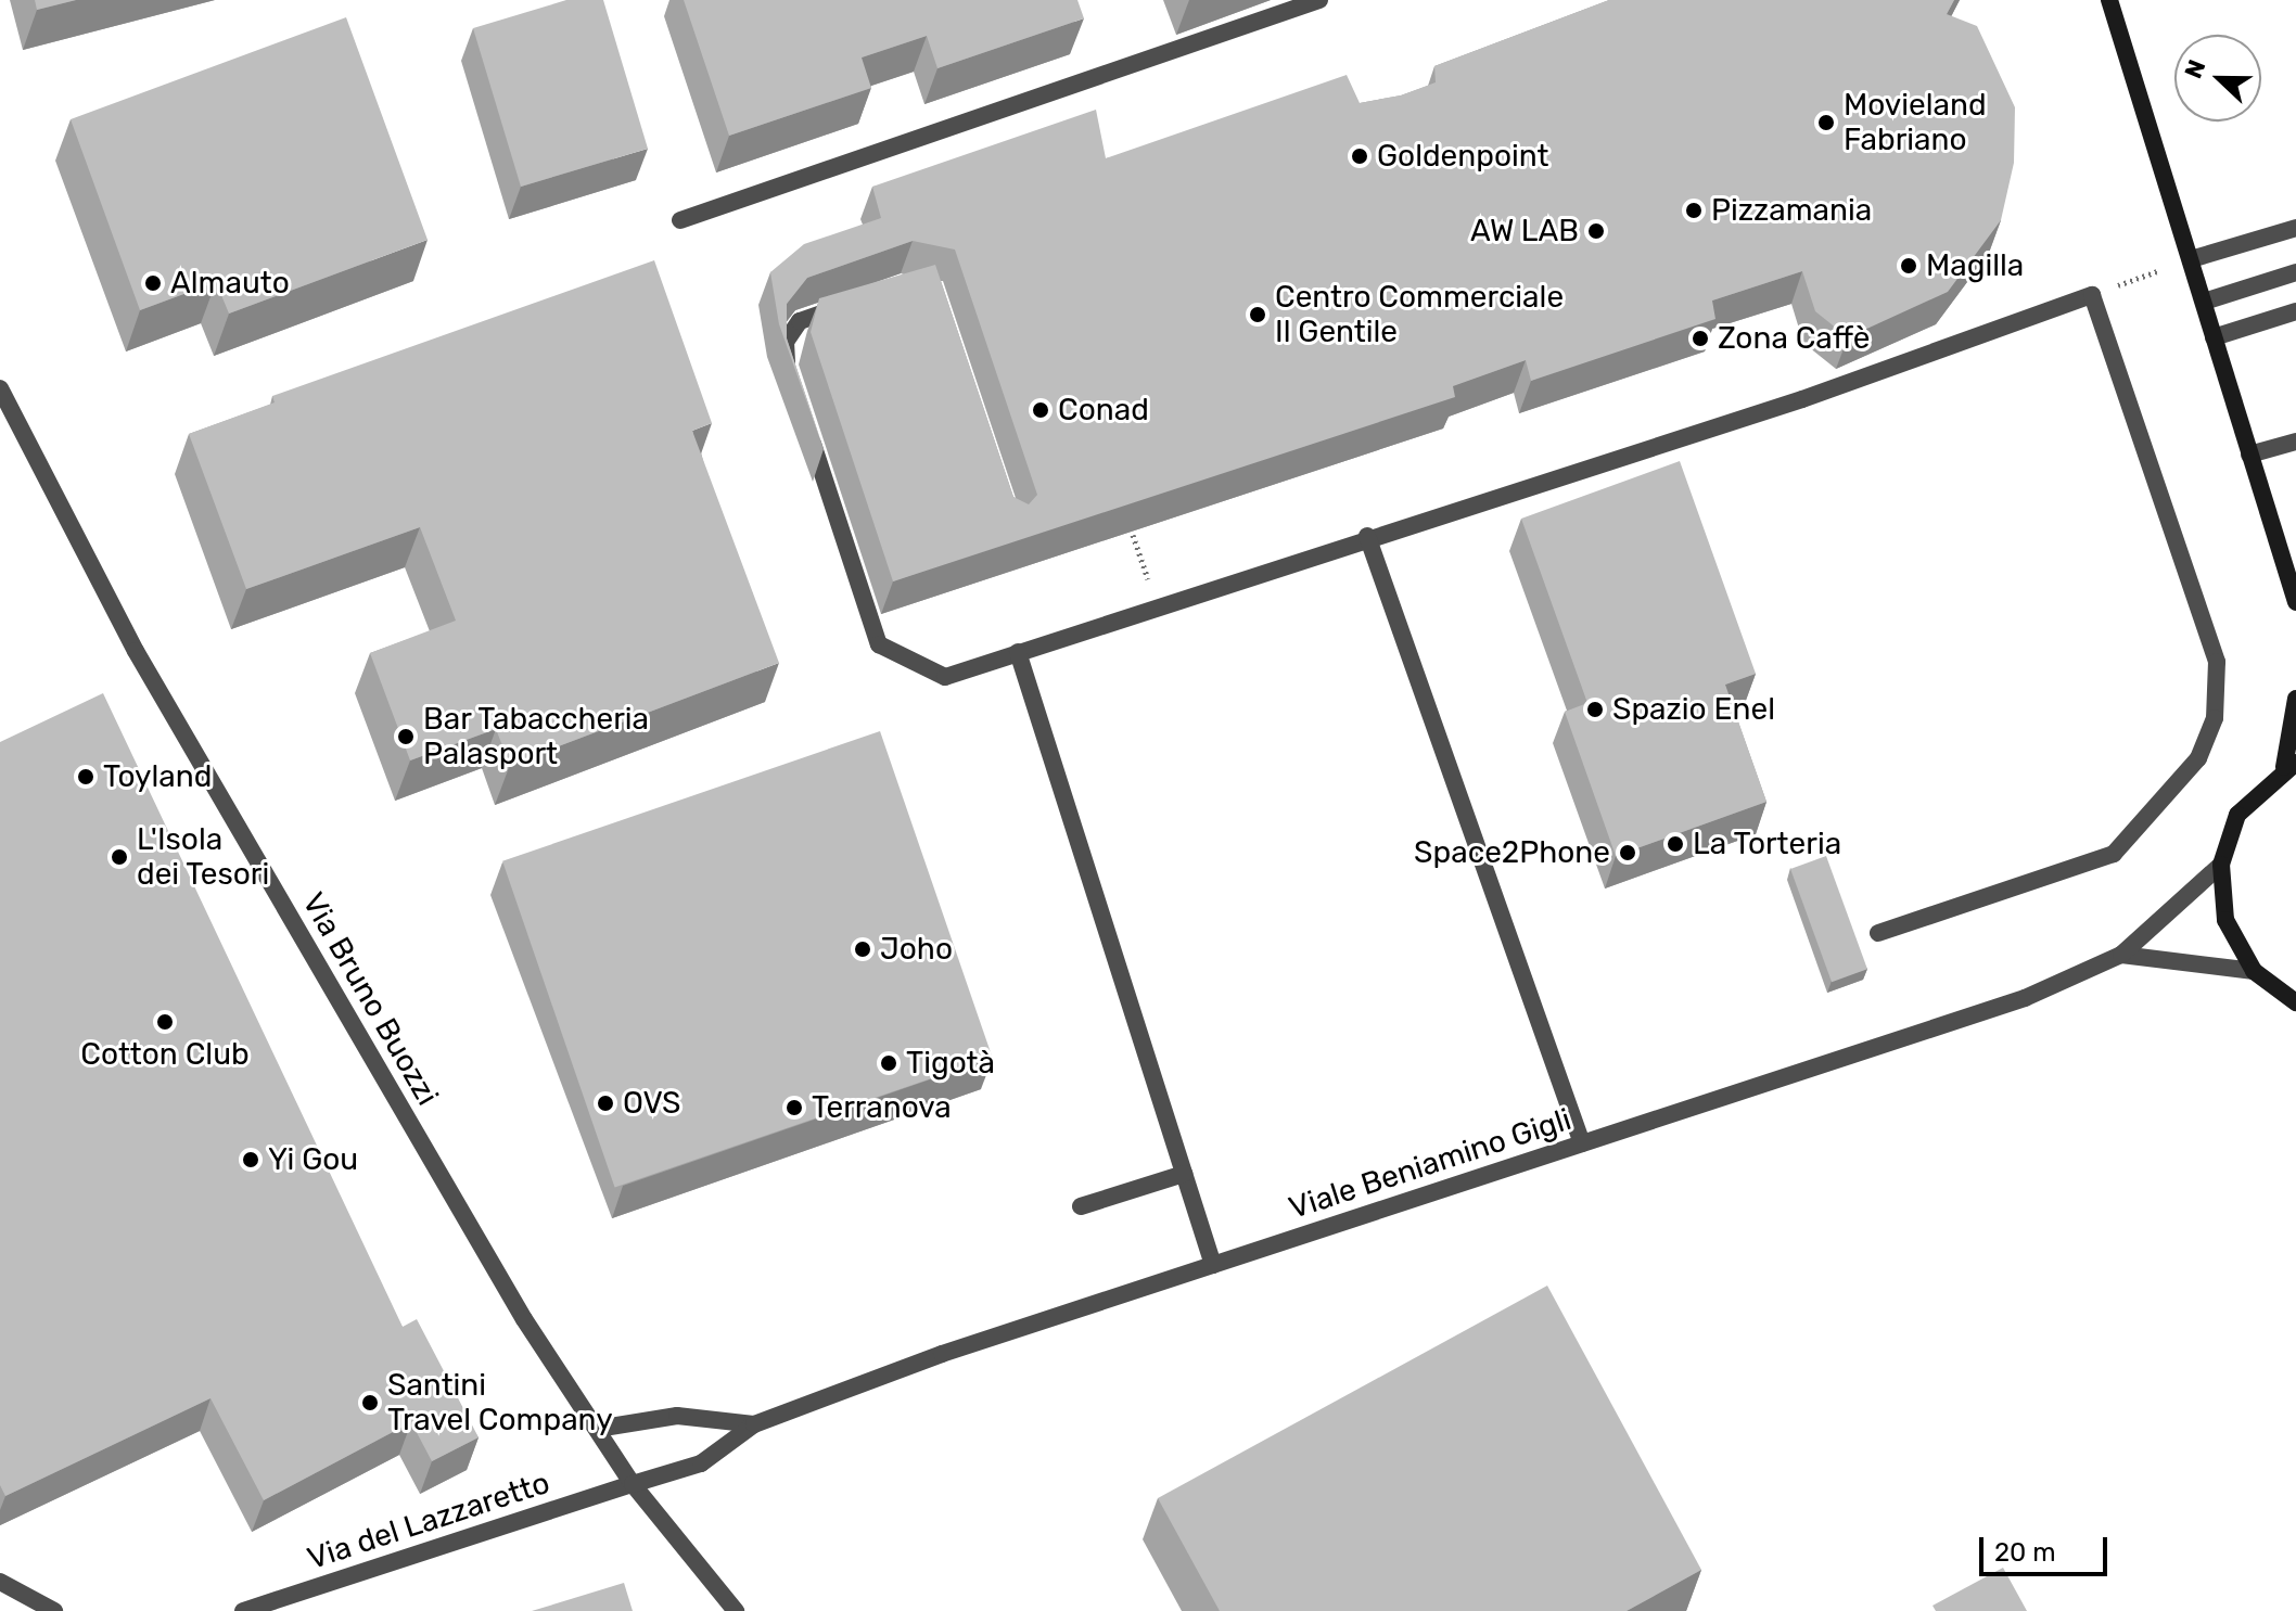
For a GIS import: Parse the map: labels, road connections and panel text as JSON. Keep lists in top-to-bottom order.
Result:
{
  "streets": {
    "street": ["Via Bruno Buozzi", "Viale Beniamino Gigli", "Via del Lazzaretto"]
  },
  "crossings": [
    ["Via Bruno Buozzi", "Viale Beniamino Gigli"],
    ["Via Bruno Buozzi", "Via del Lazzaretto"],
    ["Viale Beniamino Gigli", "Via del Lazzaretto"]
  ],
  "places": [
    "Movieland Fabriano",
    "Goldenpoint",
    "Pizzamania",
    "AW LAB",
    "Magilla",
    "Almauto",
    "Centro Commerciale Il Gentile",
    "Zona Caffè",
    "Conad",
    "Spazio Enel",
    "Bar Tabaccheria Palasport",
    "Toyland",
    "La Torteria",
    "Space2Phone",
    "L'Isola dei Tesori",
    "Joho",
    "Cotton Club",
    "Tigotà",
    "OVS",
    "Terranova",
    "Yi Gou",
    "Santini Travel Company"
  ],
  "scale_bar": "20 m",
  "north": "left"
}
